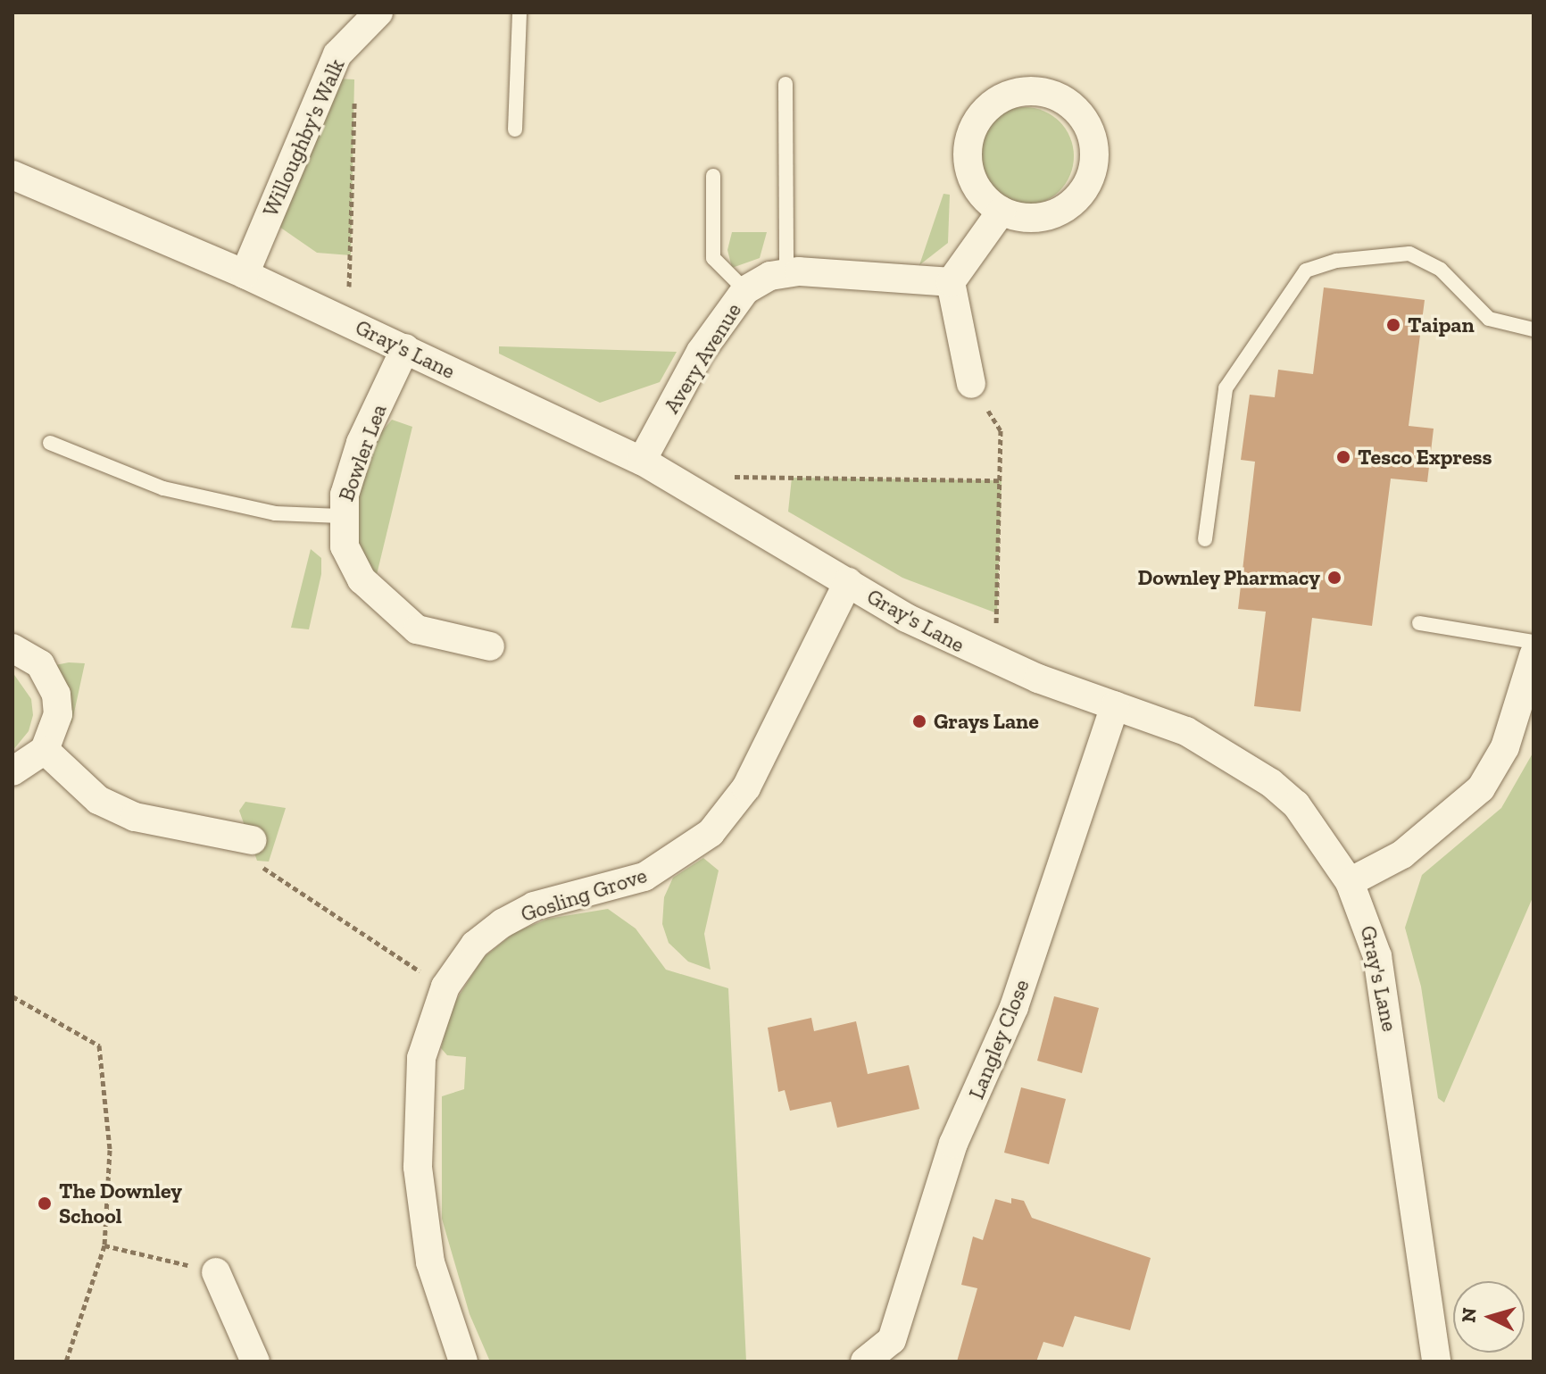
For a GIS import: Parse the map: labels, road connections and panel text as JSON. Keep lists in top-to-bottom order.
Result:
{
  "streets": {
    "street": [
      "Willoughby's Walk",
      "Gray's Lane",
      "Avery Avenue",
      "Bowler Lea",
      "Gosling Grove",
      "Langley Close"
    ]
  },
  "crossings": [
    ["Willoughby's Walk", "Gray's Lane"],
    ["Gray's Lane", "Avery Avenue"],
    ["Gray's Lane", "Bowler Lea"],
    ["Gray's Lane", "Gosling Grove"],
    ["Gray's Lane", "Langley Close"]
  ],
  "places": [
    "Taipan",
    "Tesco Express",
    "Downley Pharmacy",
    "Grays Lane",
    "The Downley School"
  ],
  "north": "left"
}
